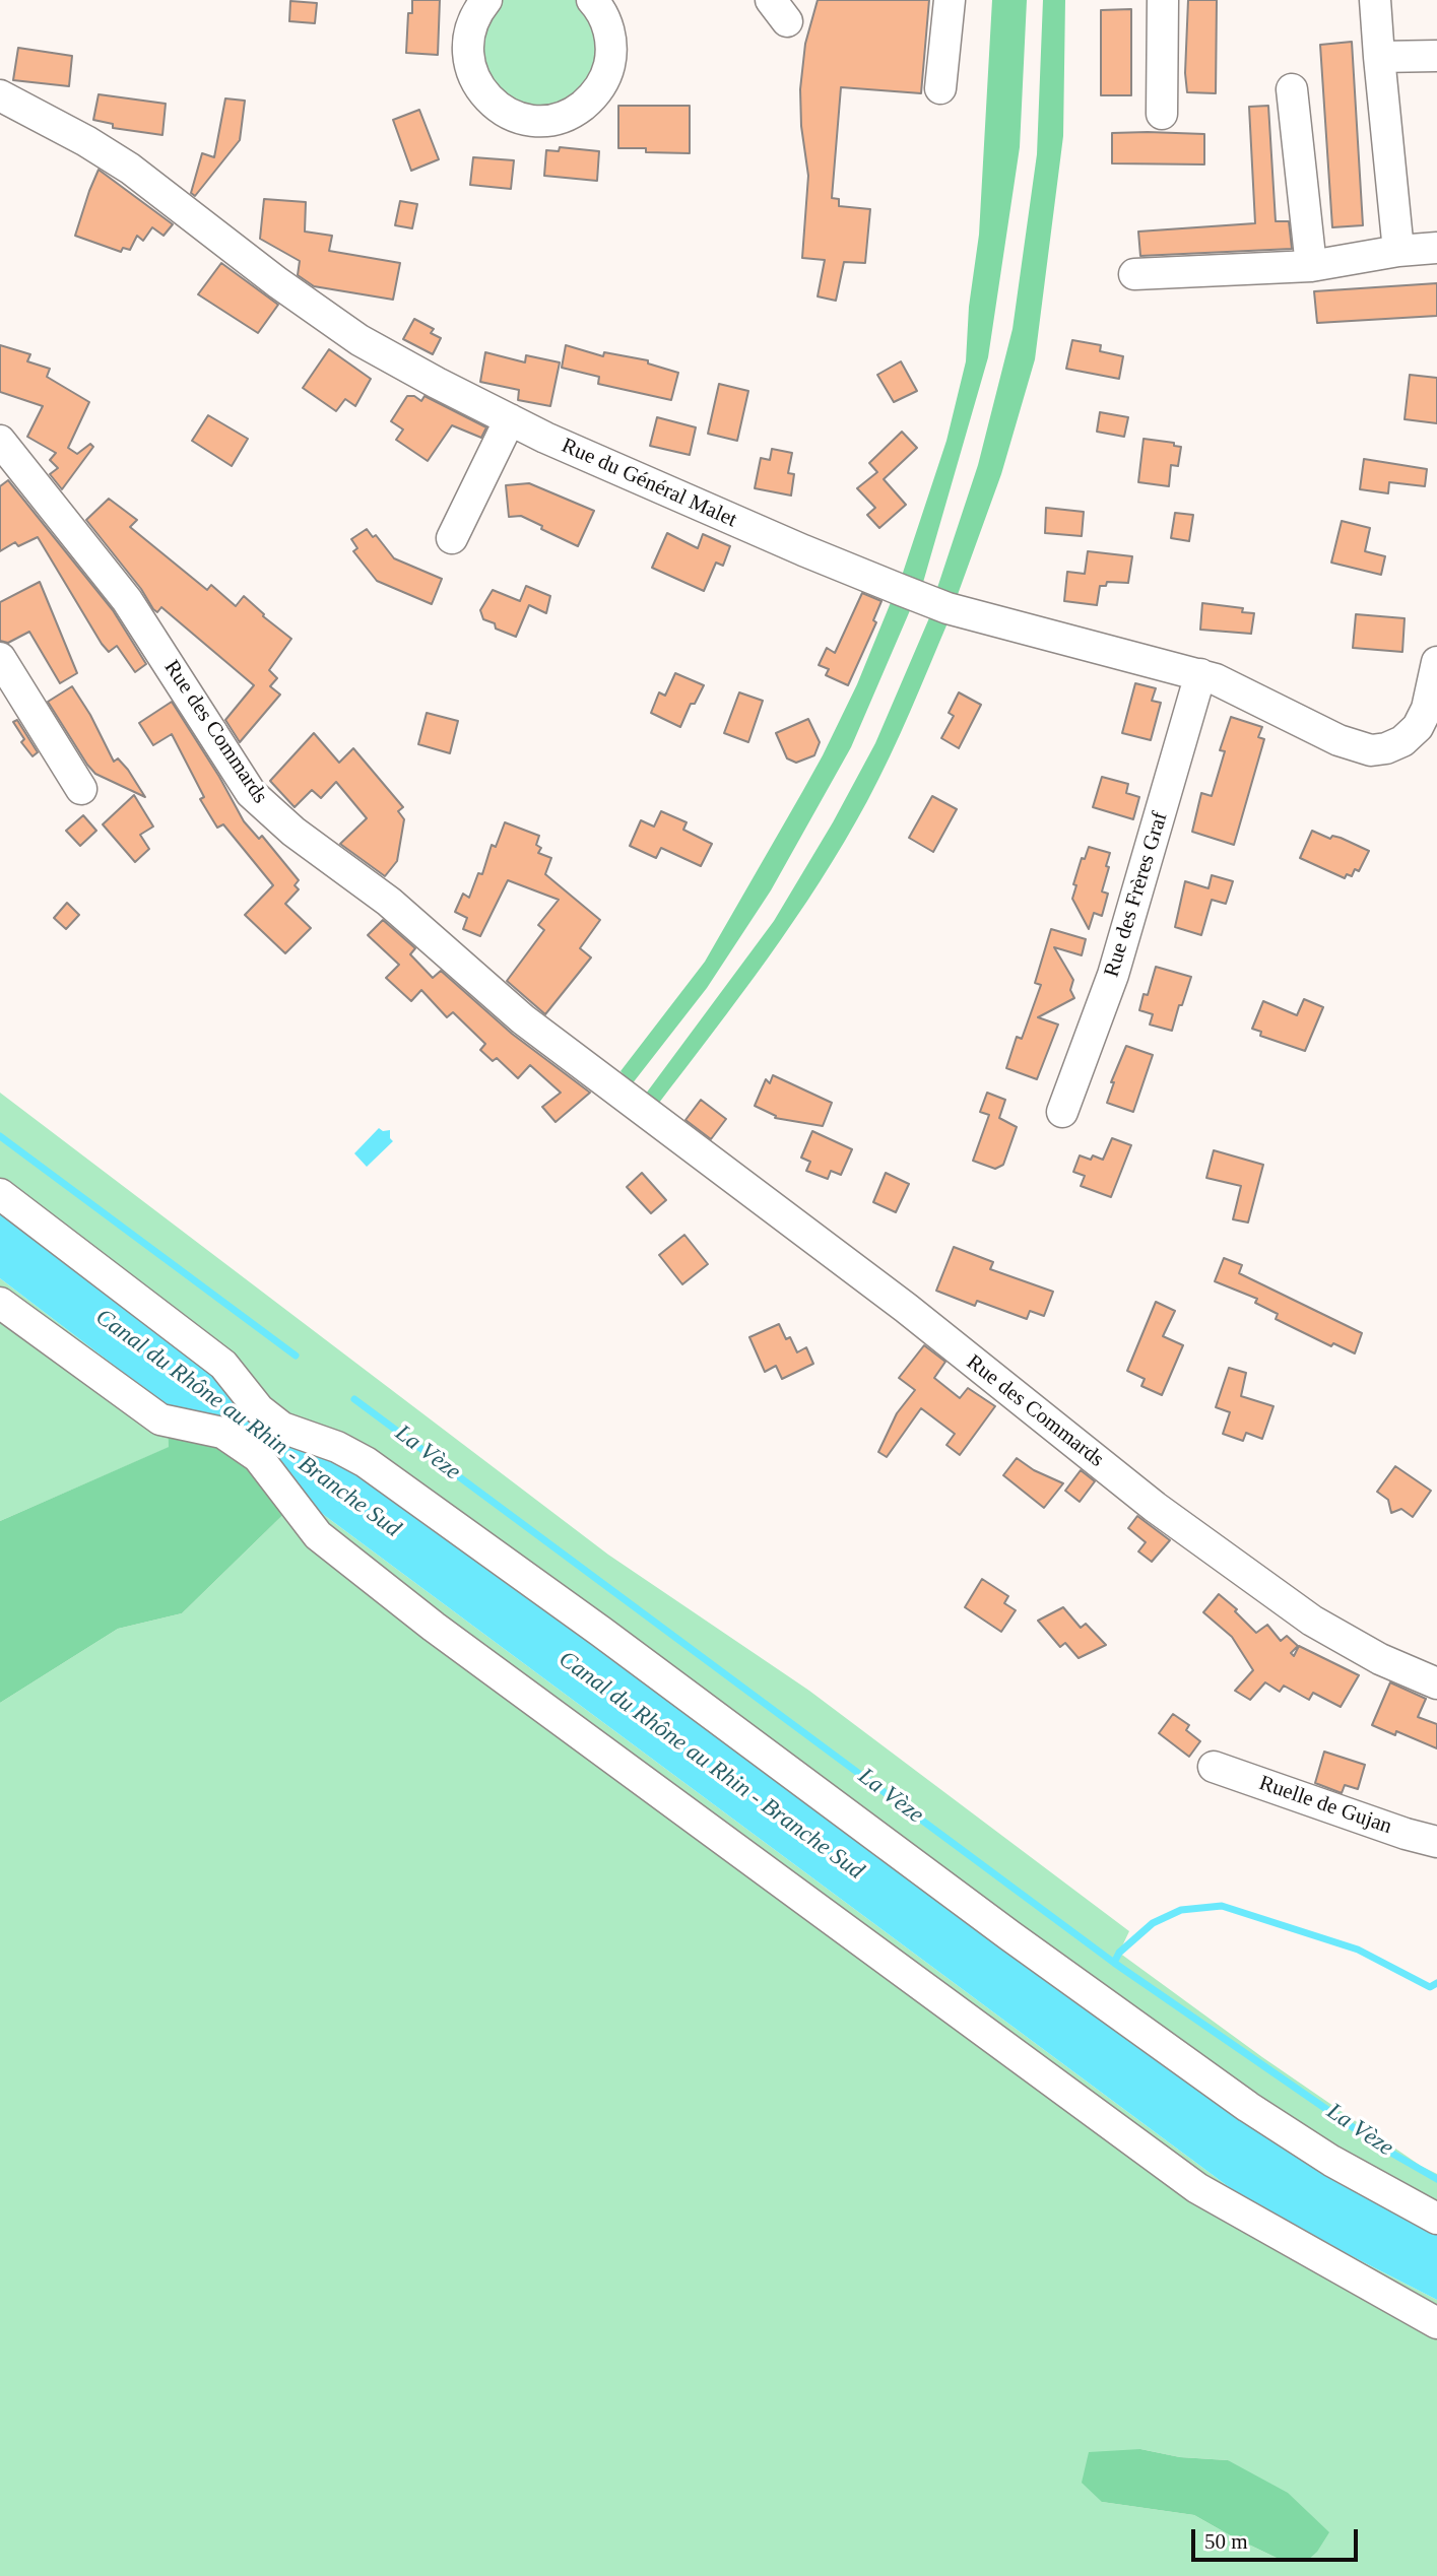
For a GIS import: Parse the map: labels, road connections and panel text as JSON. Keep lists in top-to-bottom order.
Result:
{
  "streets": {
    "street": [
      "Rue du Général Malet",
      "Rue des Commards",
      "Rue des Frères Graf",
      "Ruelle de Gujan"
    ]
  },
  "crossings": [
    ["Rue du Général Malet", "Rue des Frères Graf"]
  ],
  "water": ["Canal du Rhône au Rhin - Branche Sud", "La Vèze"],
  "scale_bar": "50 m"
}
